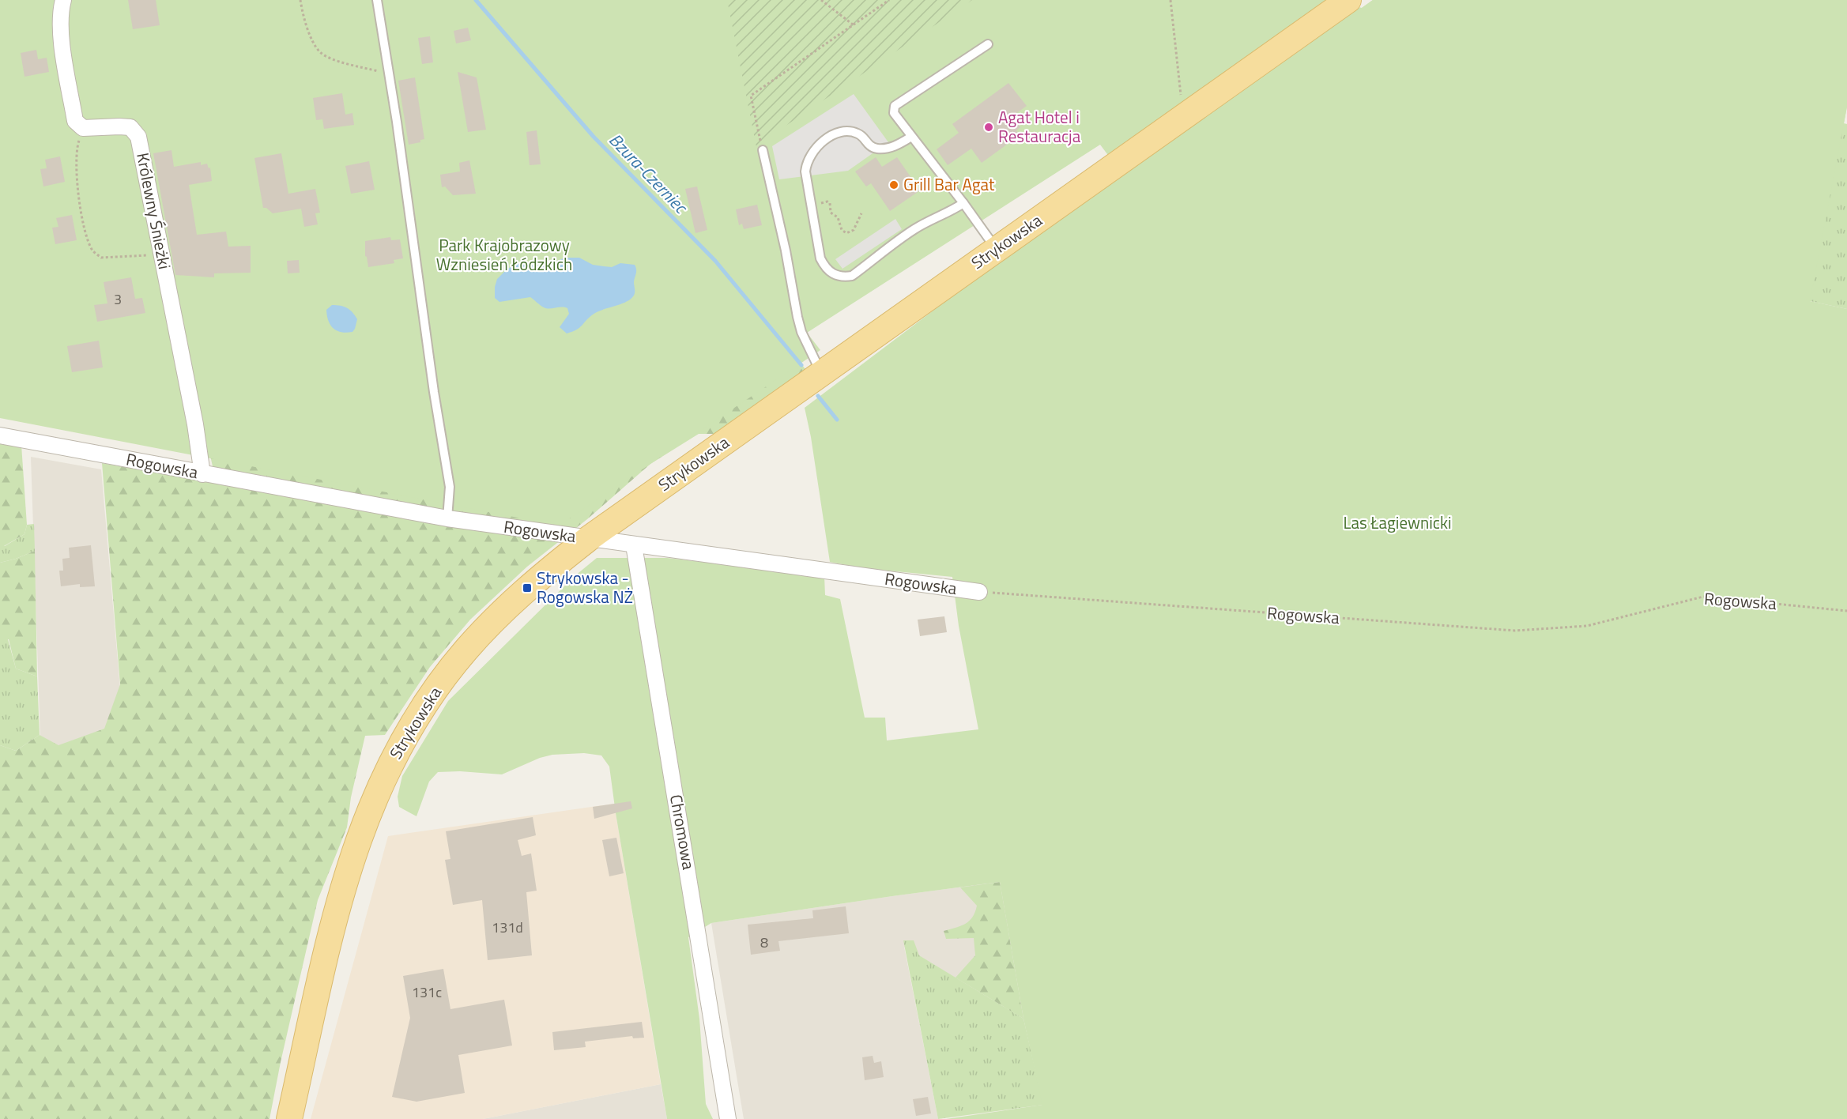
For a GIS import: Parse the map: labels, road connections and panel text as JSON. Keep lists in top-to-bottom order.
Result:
{
  "streets": {
    "main road": ["Strykowska"],
    "street": ["Królewny Śnieżki", "Rogowska", "Chromowa"]
  },
  "crossings": [
    ["Królewny Śnieżki", "Rogowska"],
    ["Strykowska", "Rogowska"],
    ["Rogowska", "Chromowa"]
  ],
  "water": ["Bzura-Czerniec"],
  "parks": ["Park Krajobrazowy Wzniesień Łódzkich", "Las Łagiewnicki"],
  "places": {
    "other": ["Agat Hotel i Restauracja", "Grill Bar Agat"],
    "transit": ["Strykowska - Rogowska NŻ"]
  },
  "house_numbers": [
    "3",
    "131d",
    "8",
    "131c"
  ]
}
